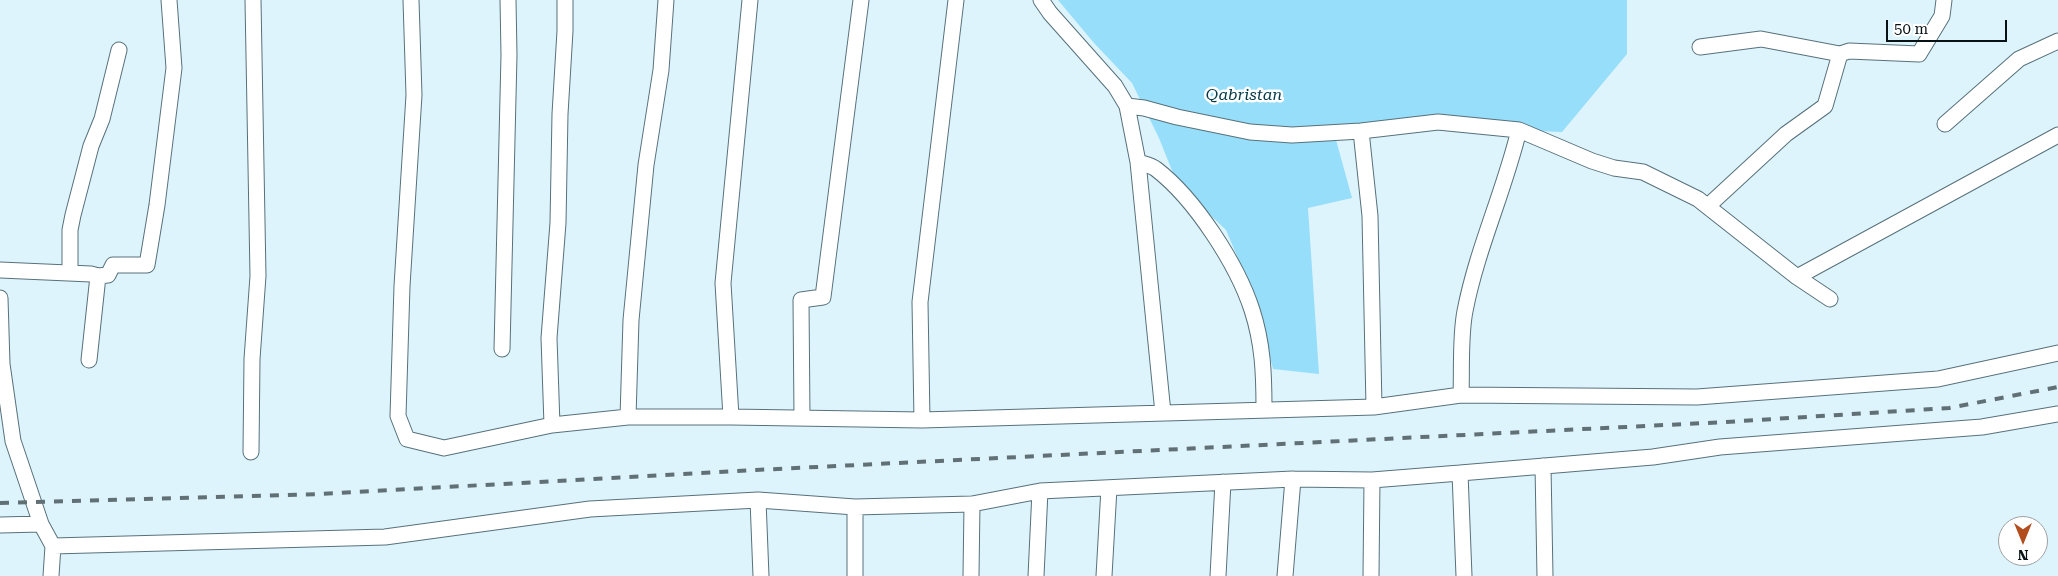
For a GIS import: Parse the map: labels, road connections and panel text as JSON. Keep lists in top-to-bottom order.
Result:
{
  "parks": ["Qabristan"],
  "scale_bar": "50 m",
  "north": "bottom"
}
